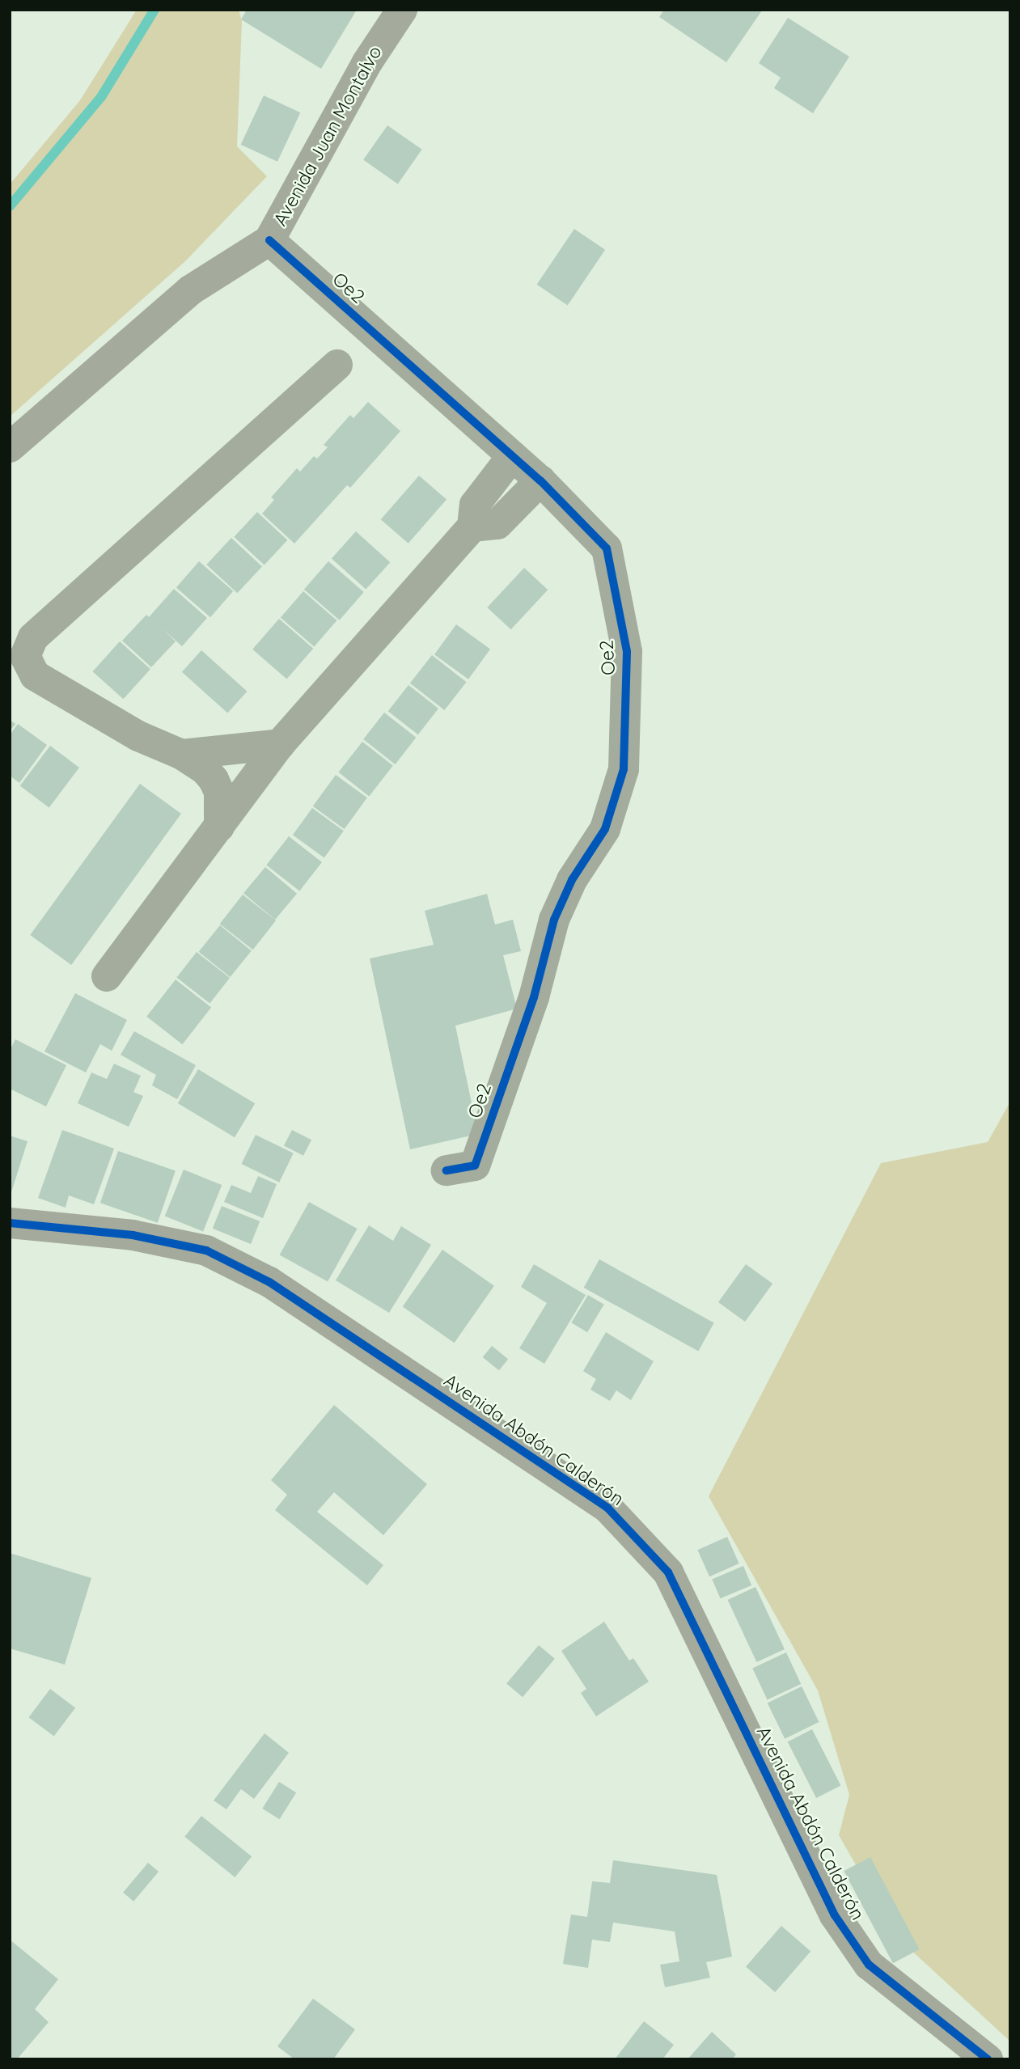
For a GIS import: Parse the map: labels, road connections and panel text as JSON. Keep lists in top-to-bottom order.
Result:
{
  "streets": {
    "street": ["Avenida Juan Montalvo", "Oe2", "Avenida Abdón Calderón"]
  },
  "crossings": [
    ["Avenida Juan Montalvo", "Oe2"]
  ]
}
